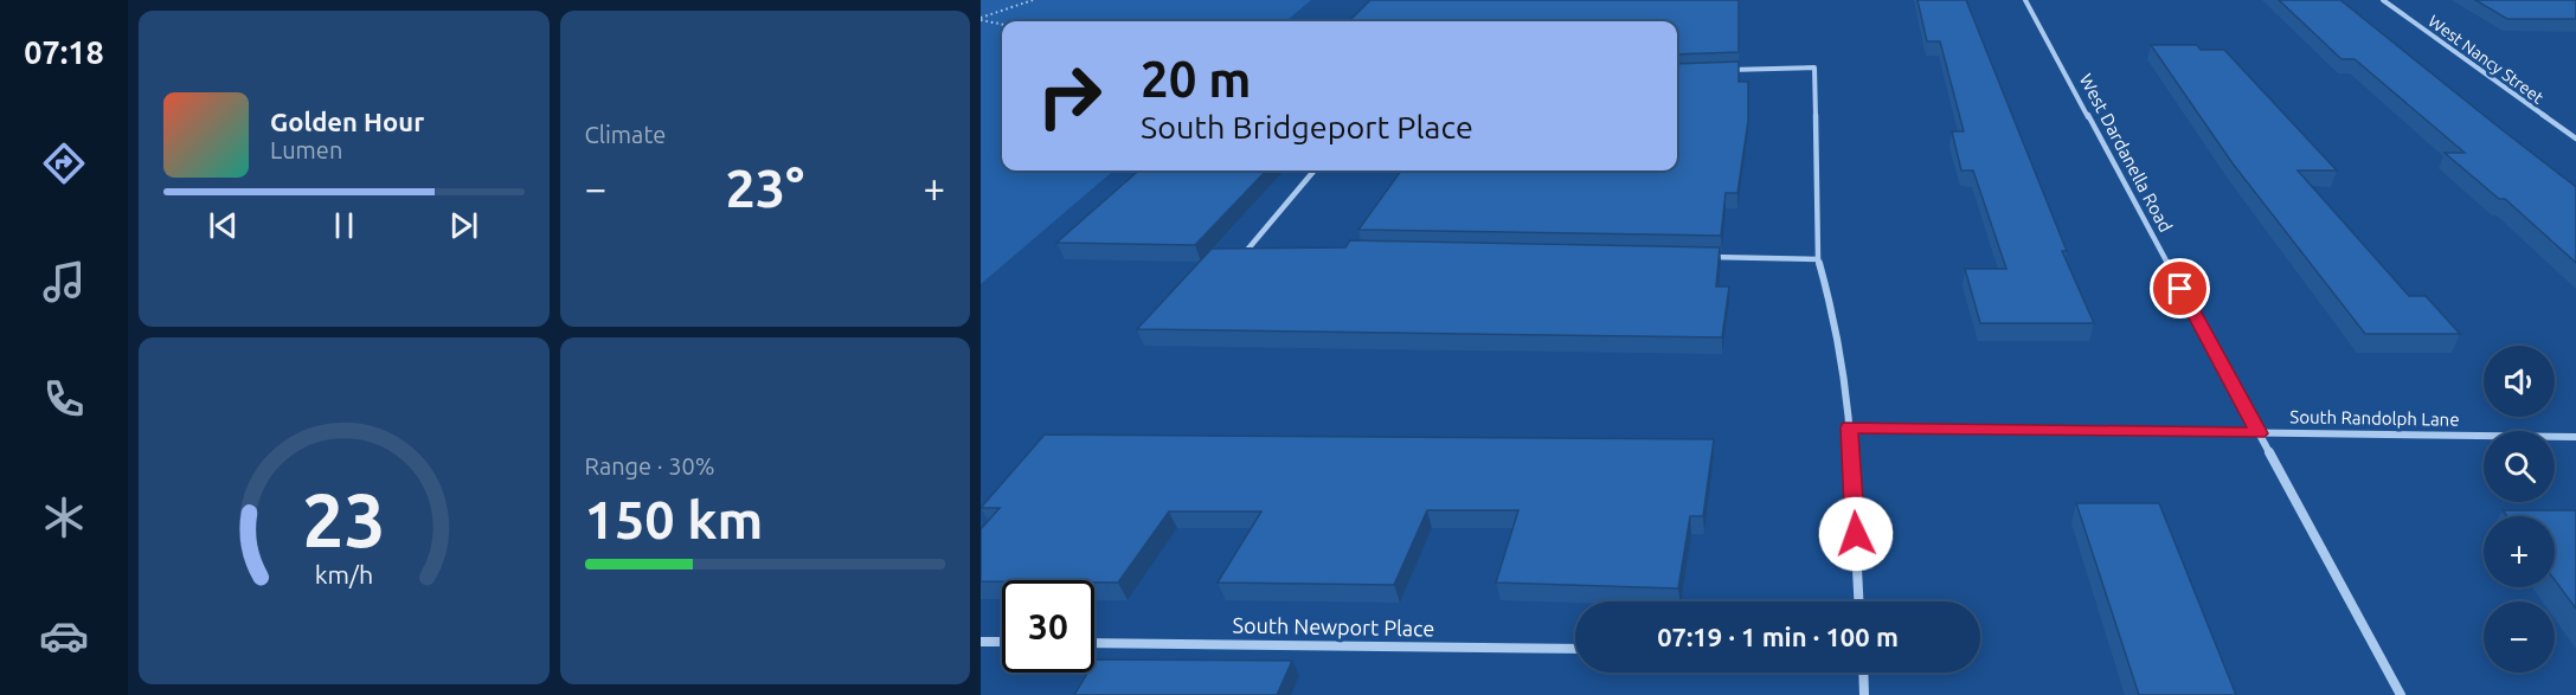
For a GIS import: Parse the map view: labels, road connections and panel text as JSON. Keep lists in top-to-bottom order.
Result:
{
  "streets": {
    "street": [
      "West Nancy Street",
      "West Dardanella Road",
      "South Randolph Lane",
      "South Newport Place"
    ]
  },
  "crossings": [
    ["West Dardanella Road", "South Randolph Lane"]
  ],
  "page": {
    "tabs": "07:18",
    "tile": [
      "Climate",
      ["Range · 30%", "150 km"]
    ],
    "turn": ["20 m", "South Bridgeport Place"],
    "song": ["Golden Hour", "Lumen"],
    "heat": ["−", "23°", "+"],
    "map_buttons": ["+", "−"],
    "limit": "30",
    "trip": "07:19 · 1 min · 100 m",
    "gauge": ["23", "km/h"]
  }
}
